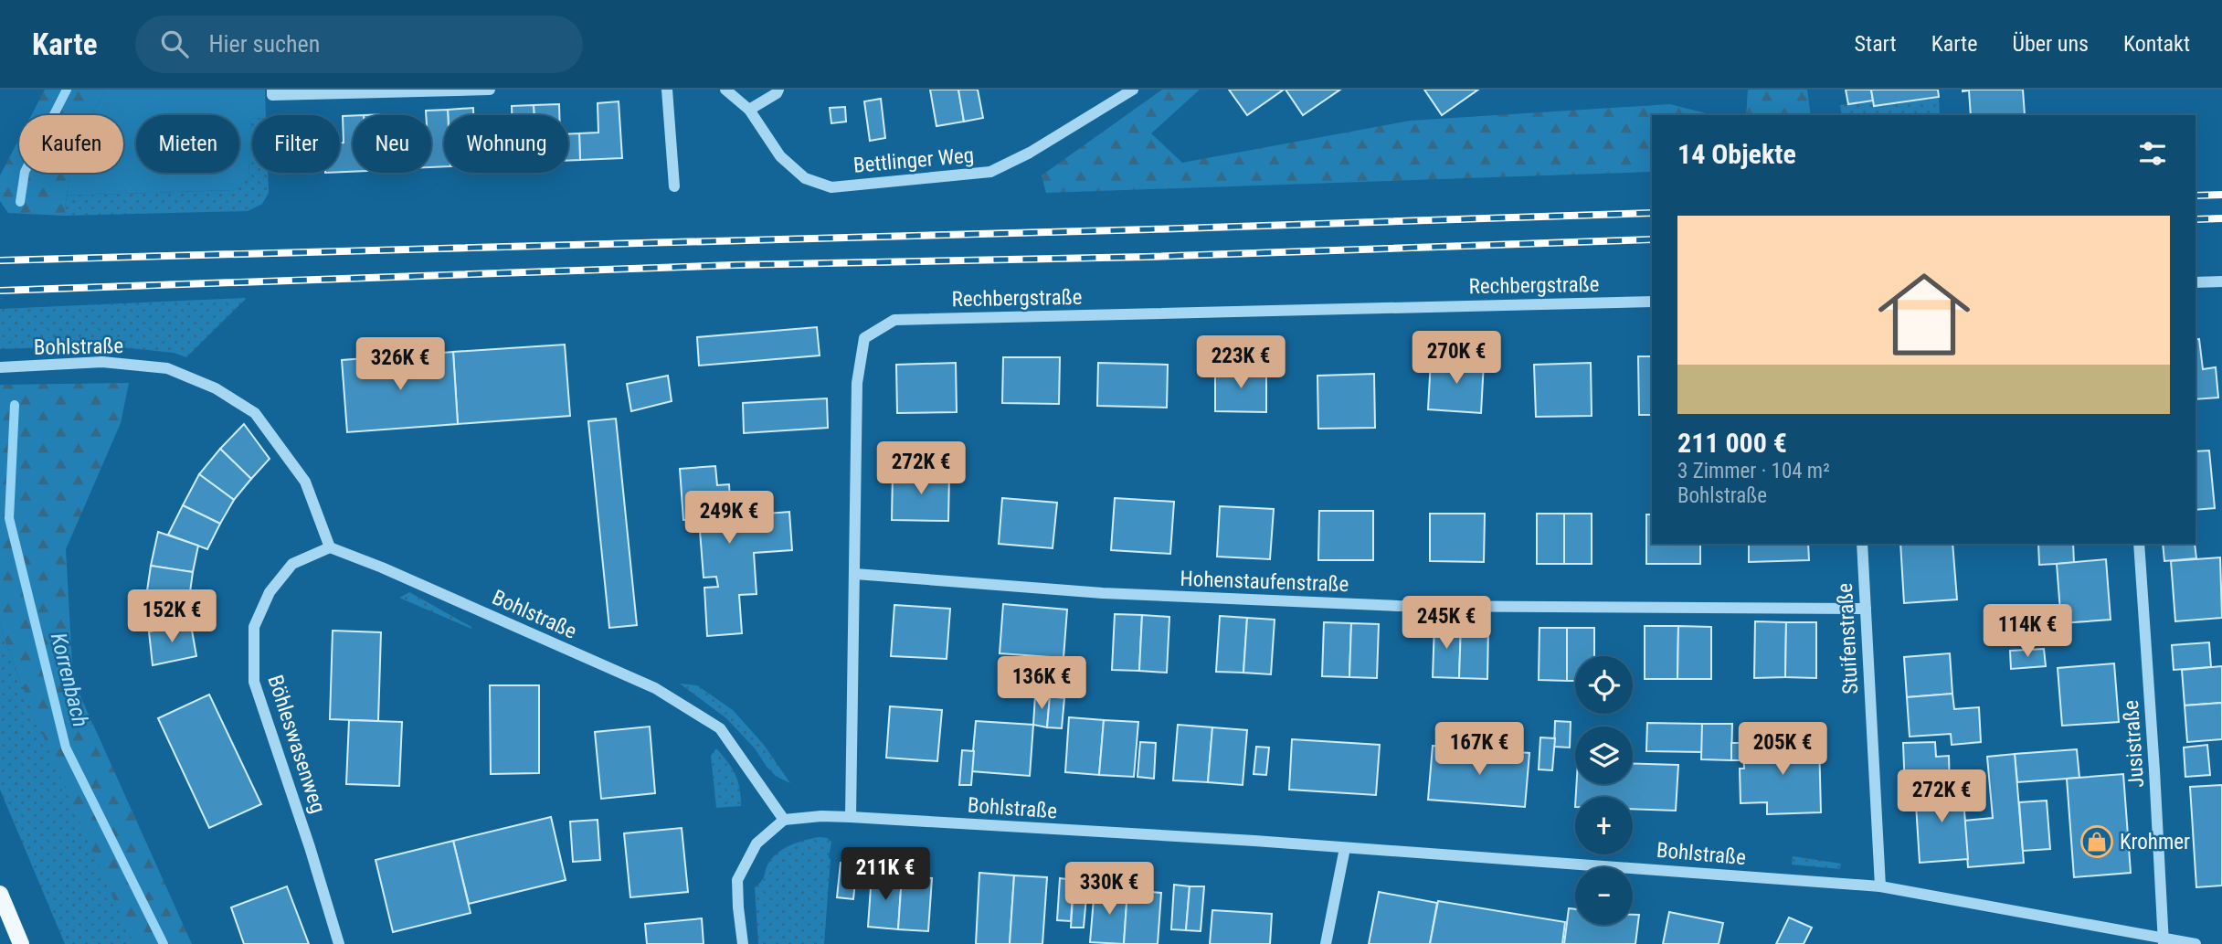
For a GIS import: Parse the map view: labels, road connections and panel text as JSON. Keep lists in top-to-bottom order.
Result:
{
  "streets": {
    "street": [
      "Bettlinger Weg",
      "Rechbergstraße",
      "Bohlstraße",
      "Hohenstaufenstraße",
      "Stuifenstraße",
      "Böhleswasenweg",
      "Jusistraße"
    ]
  },
  "crossings": [
    ["Rechbergstraße", "Bohlstraße"],
    ["Rechbergstraße", "Hohenstaufenstraße"],
    ["Bohlstraße", "Stuifenstraße"],
    ["Bohlstraße", "Böhleswasenweg"],
    ["Bohlstraße", "Jusistraße"],
    ["Hohenstaufenstraße", "Stuifenstraße"]
  ],
  "water": ["Korrenbach"],
  "places": {
    "shop": ["Krohmer"]
  },
  "page": {
    "header": "Karte",
    "search": "Hier suchen",
    "nav": [
      "Start",
      "Karte",
      "Über uns",
      "Kontakt"
    ],
    "chip": [
      "Kaufen",
      "Mieten",
      "Filter",
      "Neu",
      "Wohnung"
    ],
    "heading": "14 Objekte",
    "list": [
      {
        "name": "211 000 €",
        "note": "3 Zimmer · 104 m² · Bohlstraße"
      }
    ],
    "price": [
      "270K €",
      "223K €",
      "326K €",
      "272K €",
      "249K €",
      "152K €",
      "245K €",
      "114K €",
      "136K €",
      "167K €",
      "205K €",
      "272K €",
      "211K €",
      "330K €"
    ],
    "map_buttons": ["+", "−"]
  }
}
